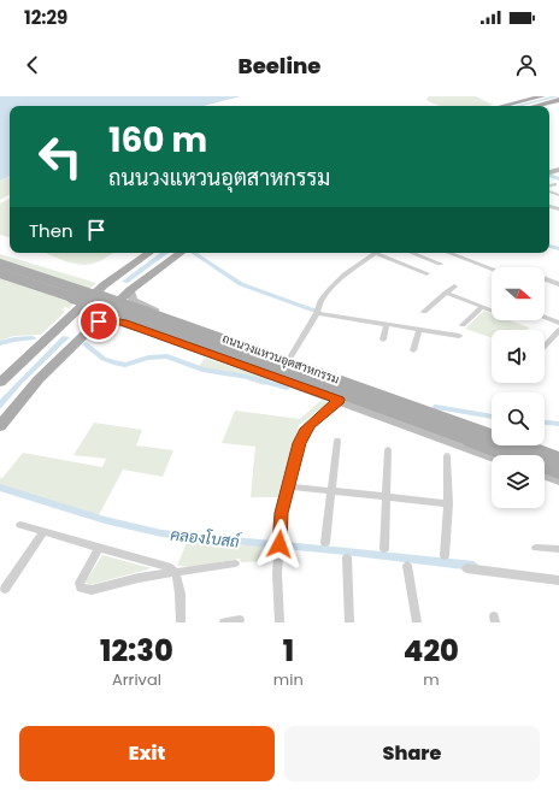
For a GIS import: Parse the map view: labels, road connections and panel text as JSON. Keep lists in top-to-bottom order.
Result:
{
  "streets": {
    "main road": ["ถนนวงแหวนอุตสาหกรรม"]
  },
  "water": ["คลองโบสถ์"],
  "north": "right",
  "page": {
    "status": "12:29",
    "header": "Beeline",
    "turn": ["160 m", "ถนนวงแหวนอุตสาหกรรม"],
    "then": "Then",
    "eta": [
      "12:30",
      "Arrival",
      "1",
      "min",
      "420",
      "m"
    ],
    "buttons": ["Exit", "Share"]
  }
}
